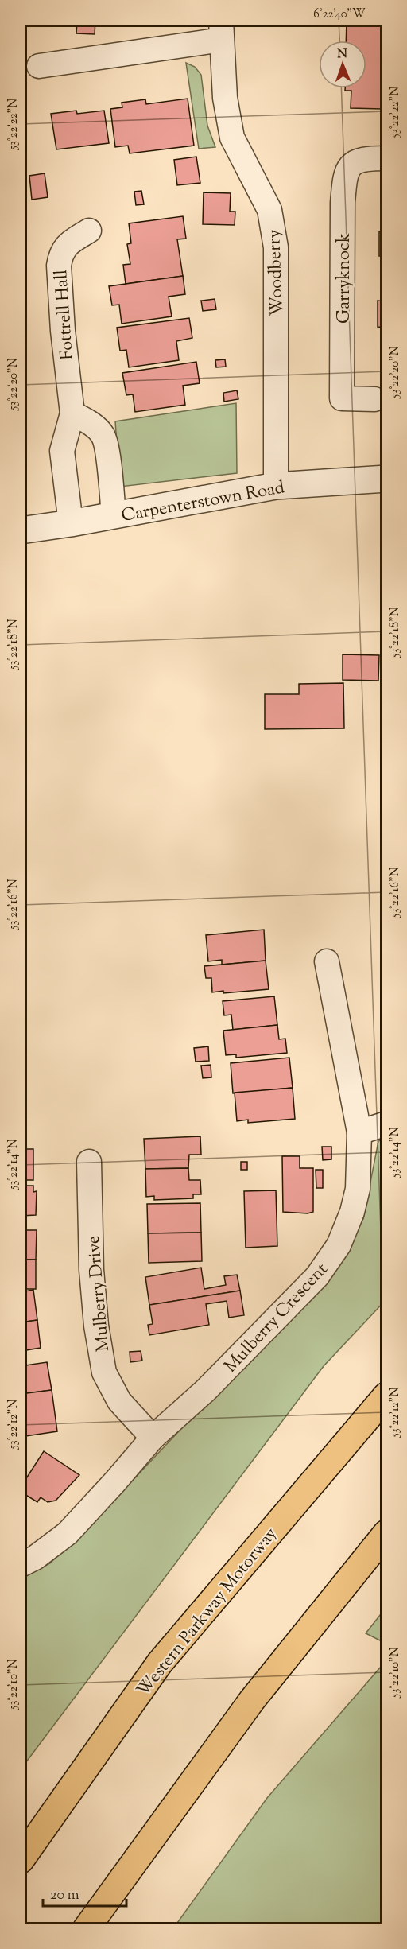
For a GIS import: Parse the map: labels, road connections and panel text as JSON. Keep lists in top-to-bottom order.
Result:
{
  "streets": {
    "highway": ["Western Parkway Motorway"],
    "street": [
      "Woodberry",
      "Garryknock",
      "Fottrell Hall",
      "Carpenterstown Road",
      "Mulberry Drive",
      "Mulberry Crescent"
    ]
  },
  "crossings": [
    ["Woodberry", "Carpenterstown Road"],
    ["Fottrell Hall", "Carpenterstown Road"],
    ["Mulberry Drive", "Mulberry Crescent"]
  ],
  "scale_bar": "20 m",
  "north": "top",
  "coordinates": [
    "6°22'40\"W",
    "53°22'22\"N",
    "53°22'20\"N",
    "53°22'18\"N",
    "53°22'16\"N",
    "53°22'14\"N",
    "53°22'12\"N",
    "53°22'10\"N"
  ]
}
